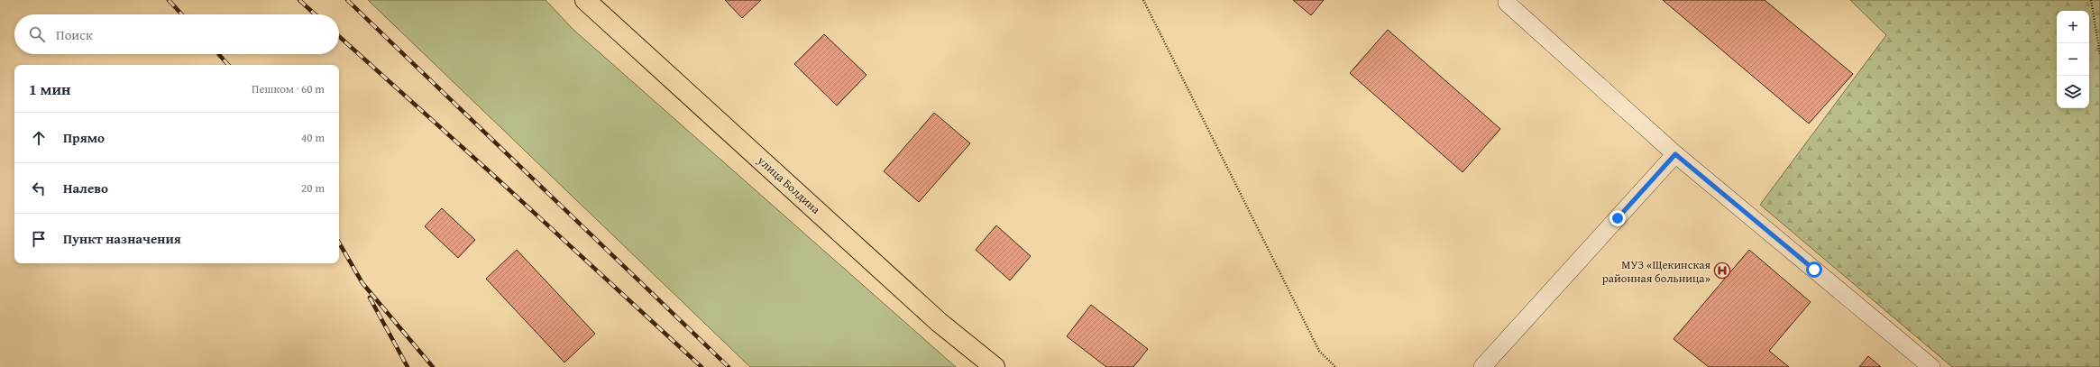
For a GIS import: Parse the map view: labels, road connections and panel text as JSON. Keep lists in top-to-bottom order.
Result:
{
  "streets": {
    "main road": ["улица Болдина"]
  },
  "places": {
    "hospital": ["МУЗ «Щекинская районная больница»"]
  },
  "page": {
    "map_buttons": ["+", "−"],
    "search": "Поиск",
    "heading": ["1 мин", "Пешком · 60 m"],
    "list": [
      ["Прямо", "40 m"],
      ["Налево", "20 m"],
      "Пункт назначения"
    ]
  }
}
